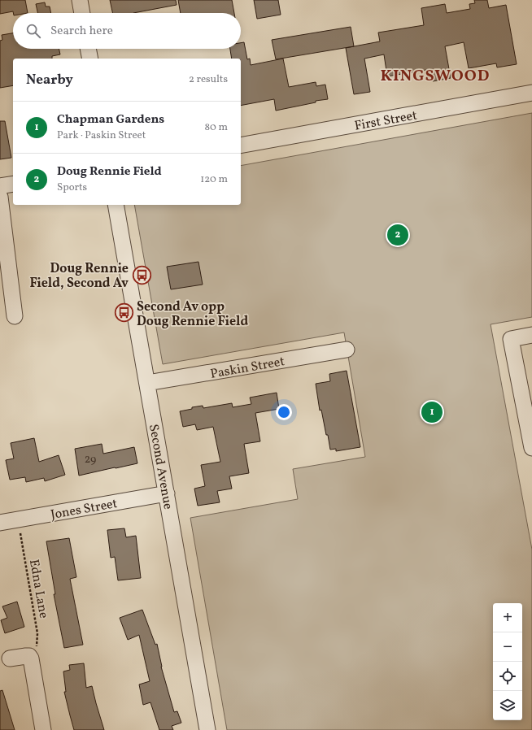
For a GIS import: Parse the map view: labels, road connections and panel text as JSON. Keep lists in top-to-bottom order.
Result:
{
  "streets": {
    "street": [
      "First Street",
      "Paskin Street",
      "Second Avenue",
      "Jones Street"
    ],
    "path": ["Edna Lane"]
  },
  "crossings": [
    ["Paskin Street", "Second Avenue"],
    ["Second Avenue", "Jones Street"],
    ["Jones Street", "Edna Lane"]
  ],
  "districts": ["KINGSWOOD"],
  "places": {
    "bus stop": ["Doug Rennie Field, Second Av", "Second Av opp Doug Rennie Field"]
  },
  "house_numbers": ["29"],
  "page": {
    "search": "Search here",
    "heading": ["Nearby", "2 results"],
    "list": [
      {
        "mark": "1",
        "name": "Chapman Gardens",
        "note": "Park · Paskin Street",
        "value": "80 m"
      },
      {
        "mark": "2",
        "name": "Doug Rennie Field",
        "note": "Sports",
        "value": "120 m"
      }
    ],
    "pins": ["2", "1"],
    "map_buttons": ["+", "−"]
  }
}
